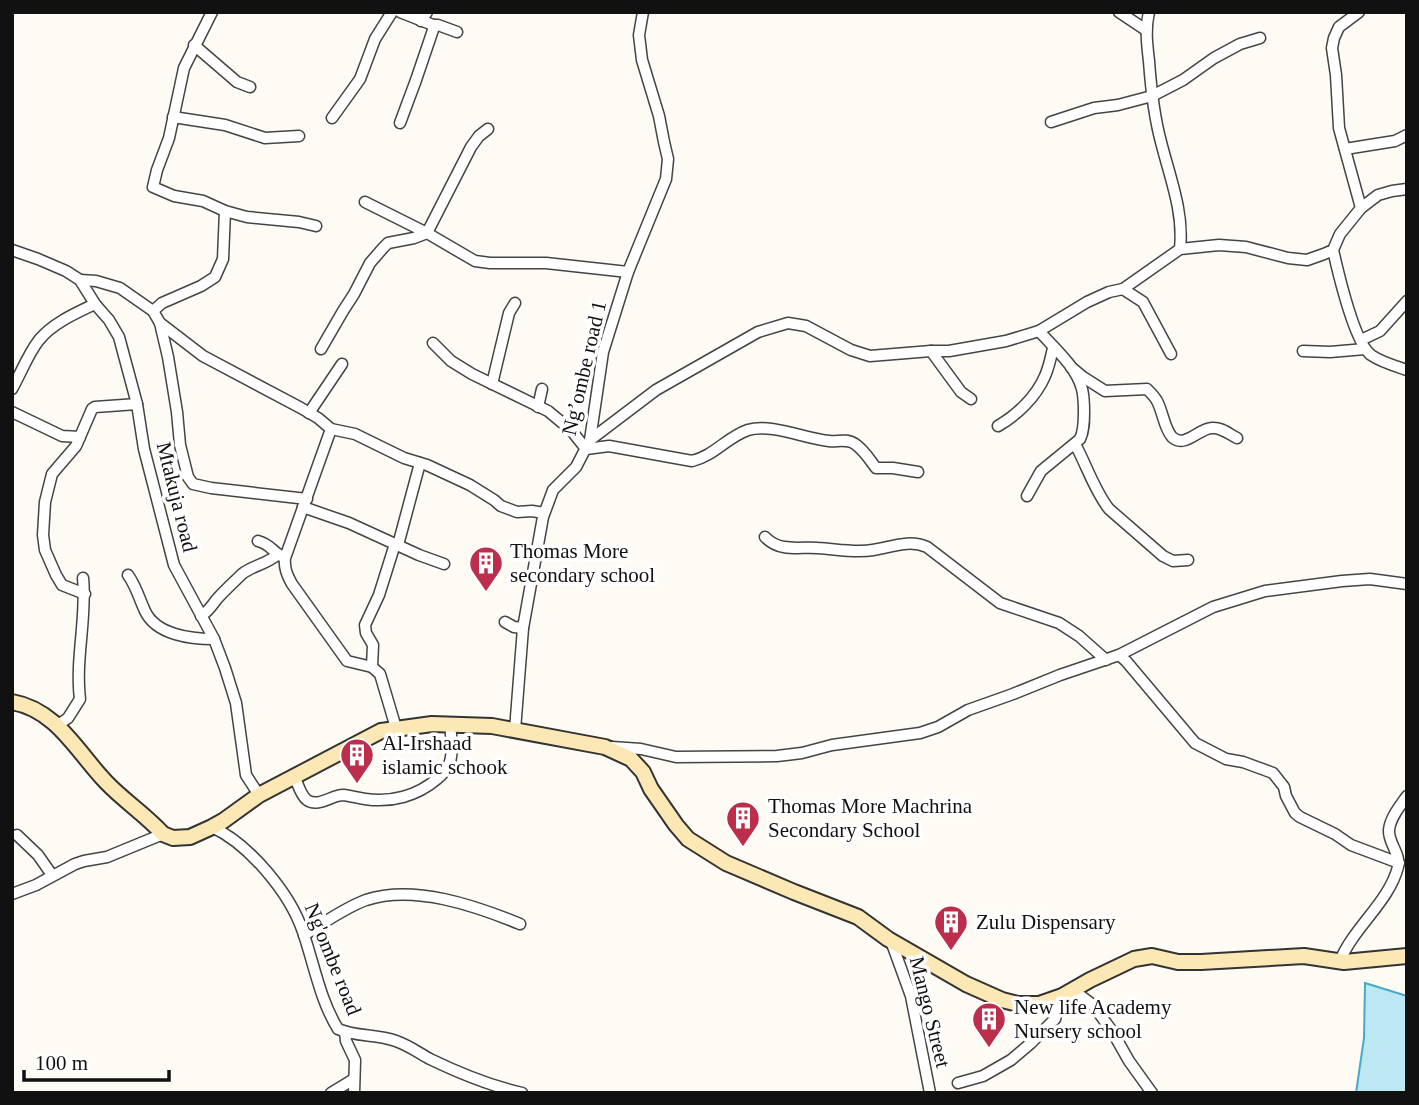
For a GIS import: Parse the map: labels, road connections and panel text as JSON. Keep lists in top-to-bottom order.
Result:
{
  "streets": {
    "street": [
      "Ng’ombe road 1",
      "Mtakuja road",
      "Ng'ombe road",
      "Mango Street"
    ]
  },
  "places": {
    "building": [
      "Thomas More secondary school",
      "Al-Irshaad islamic schook",
      "Thomas More Machrina Secondary School",
      "Zulu Dispensary",
      "New life Academy Nursery school"
    ]
  },
  "scale_bar": "100 m"
}
